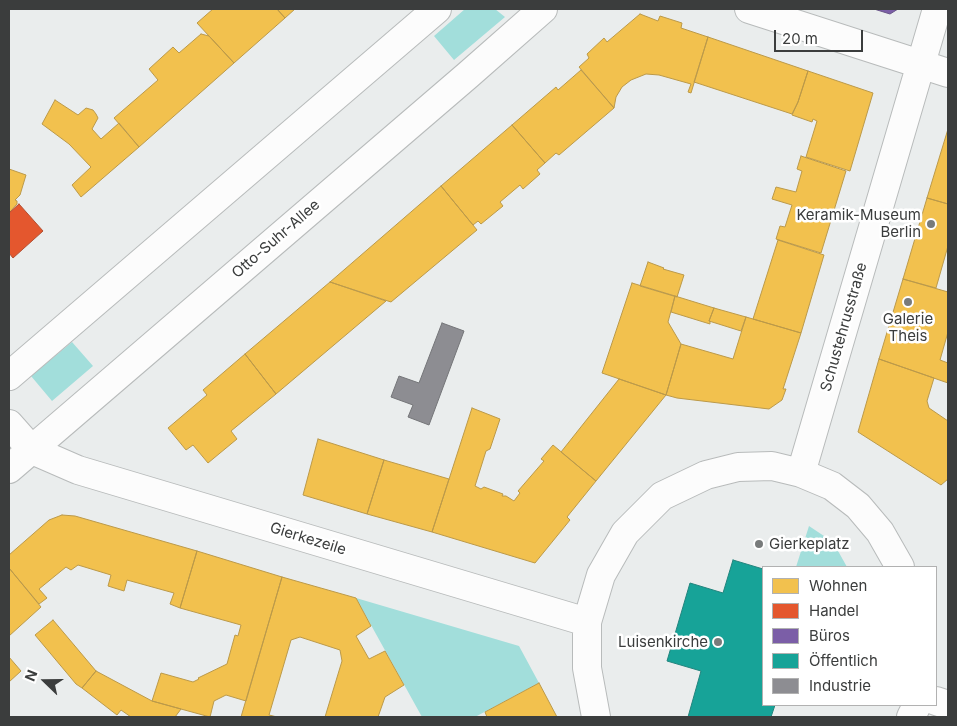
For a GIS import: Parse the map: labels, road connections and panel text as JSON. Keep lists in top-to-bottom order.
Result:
{
  "streets": {
    "street": ["Otto-Suhr-Allee", "Schustehrusstraße", "Gierkezeile"]
  },
  "crossings": [
    ["Otto-Suhr-Allee", "Gierkezeile"]
  ],
  "places": [
    "Keramik-Museum Berlin",
    "Galerie Theis",
    "Gierkeplatz",
    "Luisenkirche"
  ],
  "legend": [
    "Wohnen",
    "Handel",
    "Büros",
    "Öffentlich",
    "Industrie"
  ],
  "scale_bar": "20 m",
  "north": "left"
}
